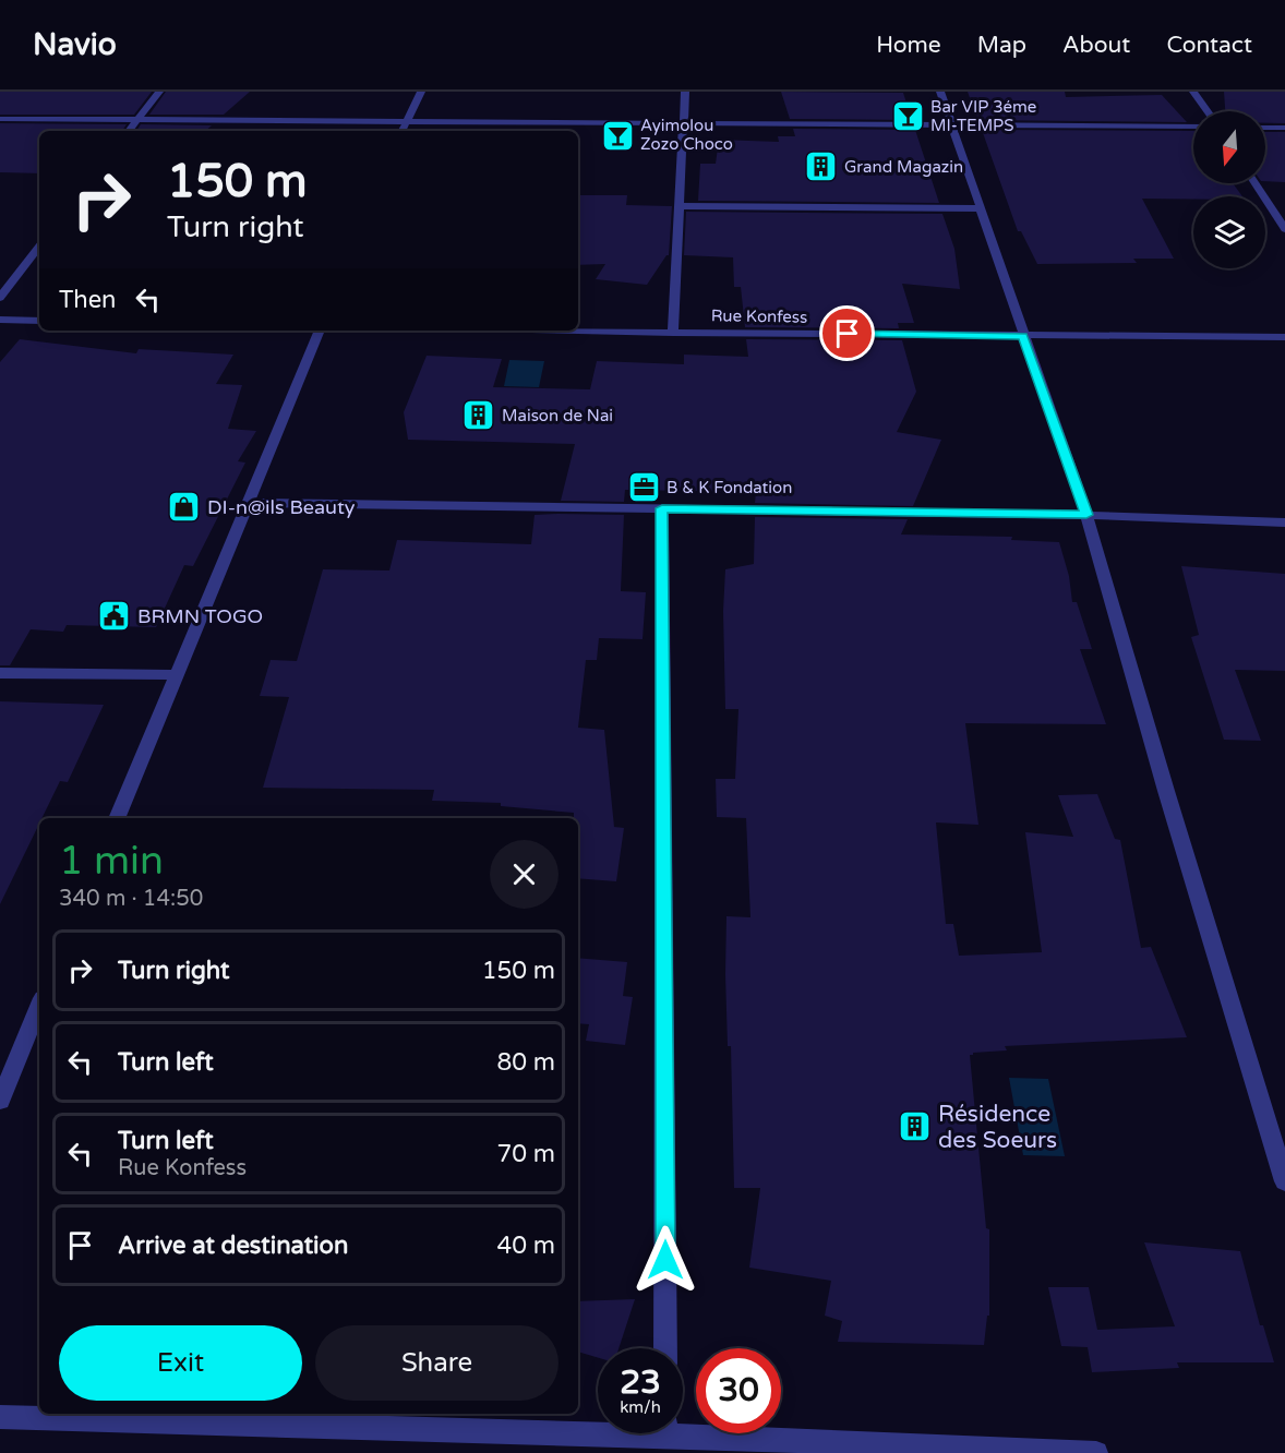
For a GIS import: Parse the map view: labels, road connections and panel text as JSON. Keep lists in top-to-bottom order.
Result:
{
  "streets": {
    "street": ["Rue Konfess"]
  },
  "places": {
    "bar": ["Bar VIP 3éme MI-TEMPS", "Ayimolou Zozo Choco"],
    "building": ["Grand Magazin", "Maison de Nai", "Résidence des Soeurs"],
    "office": ["B & K Fondation"],
    "shop": ["DI-n@ils Beauty"],
    "public building": ["BRMN TOGO"]
  },
  "north": "bottom",
  "page": {
    "header": "Navio",
    "nav": [
      "Home",
      "Map",
      "About",
      "Contact"
    ],
    "turn": ["150 m", "Turn right"],
    "then": "Then",
    "heading": ["1 min", "340 m · 14:50"],
    "list": [
      {
        "name": "Turn right",
        "value": "150 m"
      },
      {
        "name": "Turn left",
        "value": "80 m"
      },
      {
        "name": "Turn left",
        "note": "Rue Konfess",
        "value": "70 m"
      },
      {
        "name": "Arrive at destination",
        "value": "40 m"
      }
    ],
    "buttons": ["Exit", "Share"],
    "speed": "23 km/h",
    "limit": "30"
  }
}
